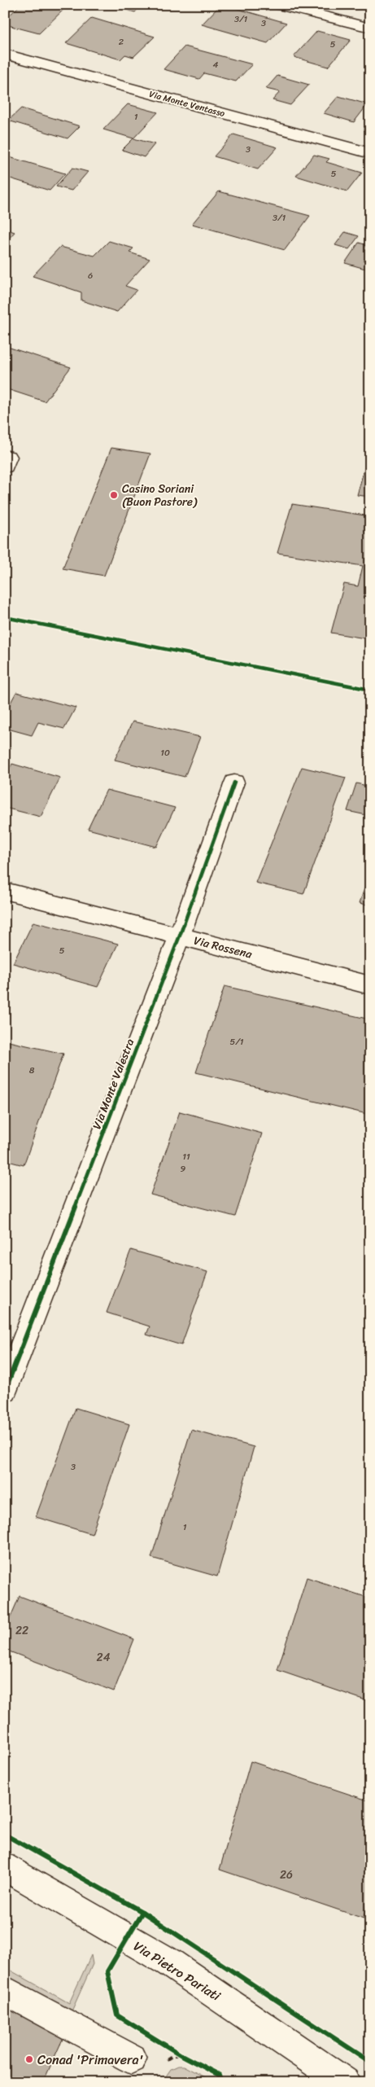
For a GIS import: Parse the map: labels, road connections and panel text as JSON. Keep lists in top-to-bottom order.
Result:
{
  "streets": {
    "street": [
      "Via Monte Ventasso",
      "Via Rossena",
      "Via Monte Valestra",
      "Via Pietro Pariati"
    ]
  },
  "crossings": [
    ["Via Rossena", "Via Monte Valestra"]
  ],
  "places": ["Casino Soriani (Buon Pastore)", "Conad 'Primavera'"],
  "house_numbers": [
    "3/1",
    "3",
    "2",
    "5",
    "4",
    "1",
    "3",
    "5",
    "3/1",
    "6",
    "10",
    "5",
    "5/1",
    "8",
    "11",
    "9",
    "3",
    "1",
    "22",
    "24",
    "26"
  ]
}
